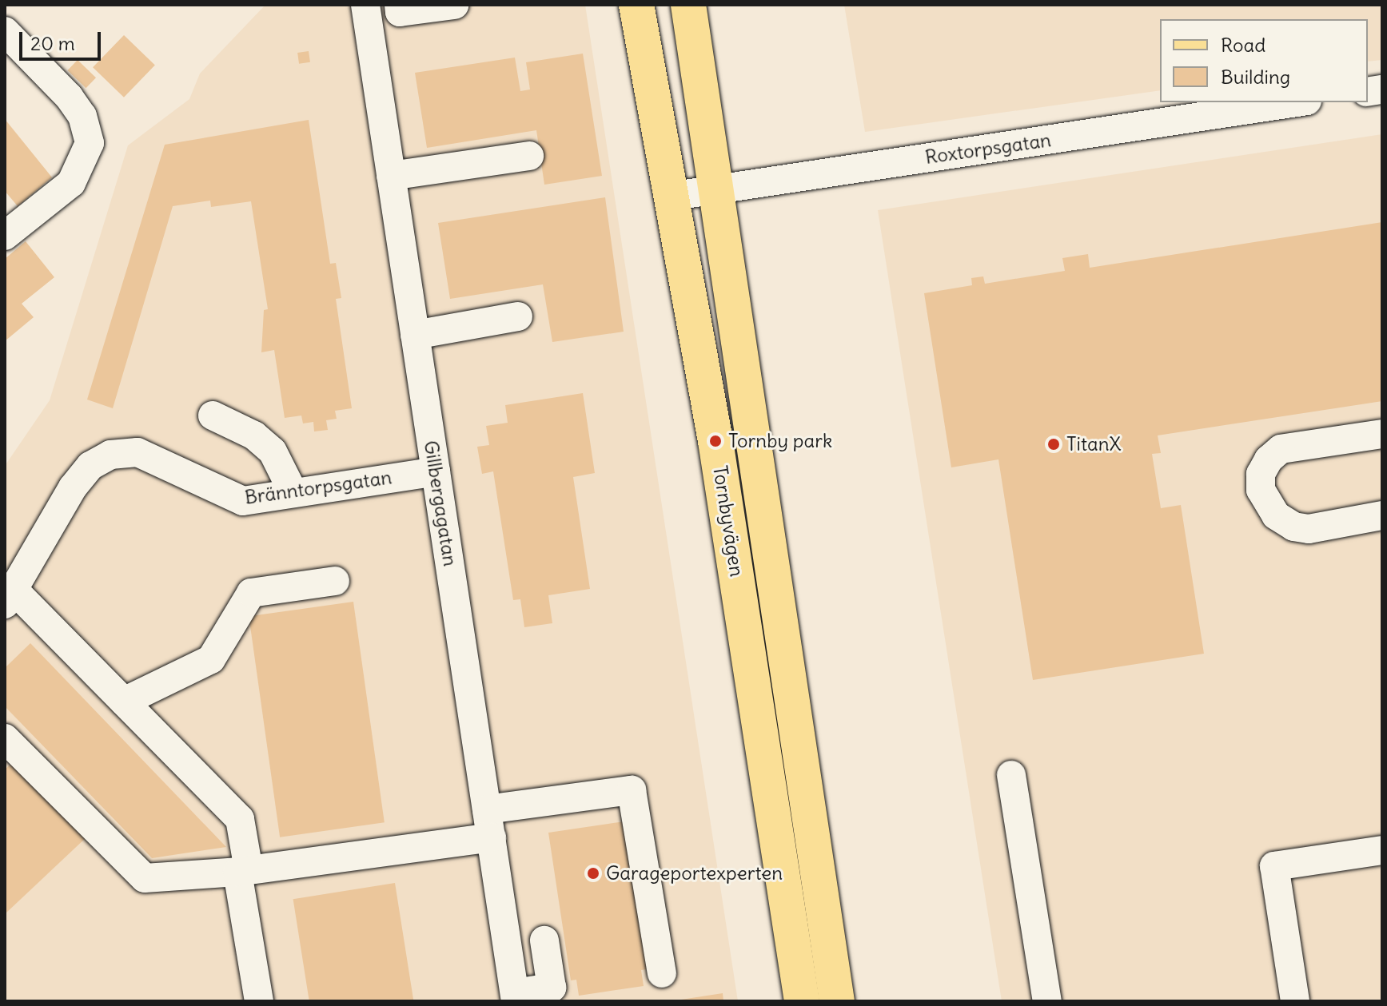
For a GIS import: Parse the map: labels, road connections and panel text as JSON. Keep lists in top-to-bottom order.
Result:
{
  "streets": {
    "main road": ["Tornbyvägen"],
    "street": ["Roxtorpsgatan", "Bränntorpsgatan", "Gillbergagatan"]
  },
  "crossings": [
    ["Roxtorpsgatan", "Tornbyvägen"],
    ["Bränntorpsgatan", "Gillbergagatan"]
  ],
  "places": ["Tornby park", "TitanX", "Garageportexperten"],
  "legend": ["Road", "Building"],
  "scale_bar": "20 m"
}
